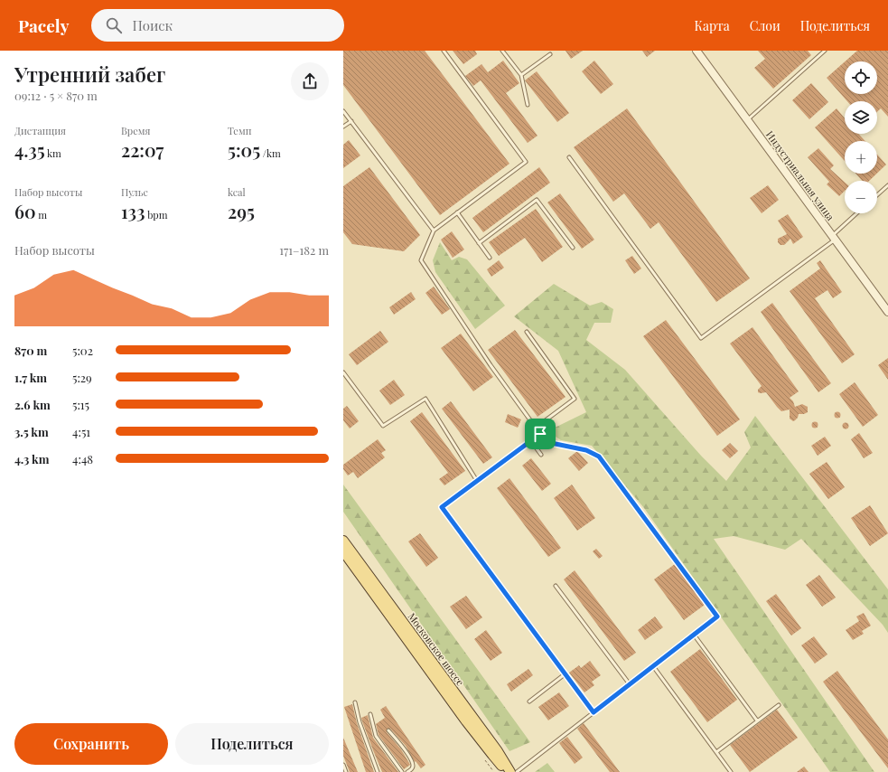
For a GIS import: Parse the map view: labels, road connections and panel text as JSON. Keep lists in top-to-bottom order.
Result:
{
  "streets": {
    "main road": ["Московское шоссе"],
    "street": ["Индустриальная улица"]
  },
  "page": {
    "header": "Pacely",
    "search": "Поиск",
    "nav": ["Карта", "Слои", "Поделиться"],
    "heading": ["Утренний забег", "09:12 · 5 × 870 m"],
    "map_buttons": ["+", "−"],
    "stats": [
      ["Дистанция", "4.35 km"],
      ["Время", "22:07"],
      ["Темп", "5:05 /km"],
      ["Набор высоты", "60 m"],
      ["Пульс", "133 bpm"],
      ["kcal", "295"]
    ],
    "chart": ["Набор высоты", "171–182 m"],
    "list": [
      {
        "name": "870 m",
        "note": "5:02"
      },
      {
        "name": "1.7 km",
        "note": "5:29"
      },
      {
        "name": "2.6 km",
        "note": "5:15"
      },
      {
        "name": "3.5 km",
        "note": "4:51"
      },
      {
        "name": "4.3 km",
        "note": "4:48"
      }
    ],
    "buttons": ["Сохранить", "Поделиться"]
  }
}
